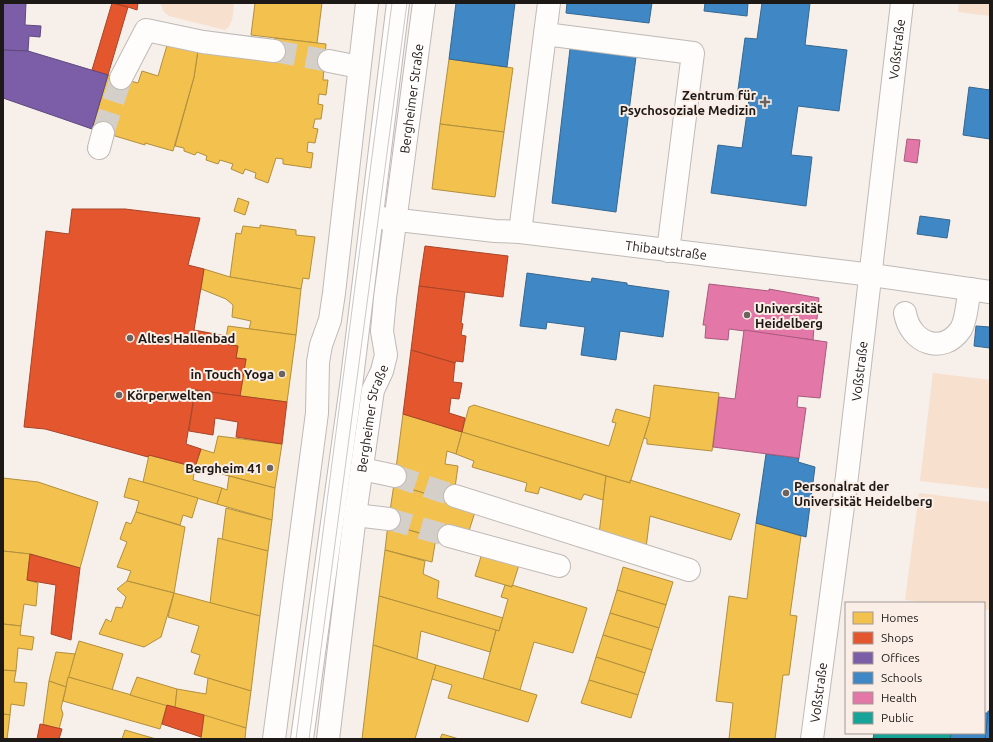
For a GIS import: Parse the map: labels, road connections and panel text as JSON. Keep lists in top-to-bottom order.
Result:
{
  "streets": {
    "street": ["Voßstraße", "Bergheimer Straße", "Thibautstraße"]
  },
  "crossings": [
    ["Voßstraße", "Thibautstraße"],
    ["Bergheimer Straße", "Thibautstraße"]
  ],
  "places": {
    "health": ["Zentrum für Psychosoziale Medizin"],
    "other": [
      "Universität Heidelberg",
      "Altes Hallenbad",
      "in Touch Yoga",
      "Körperwelten",
      "Bergheim 41",
      "Personalrat der Universität Heidelberg"
    ]
  },
  "legend": [
    "Homes",
    "Shops",
    "Offices",
    "Schools",
    "Health",
    "Public"
  ]
}
